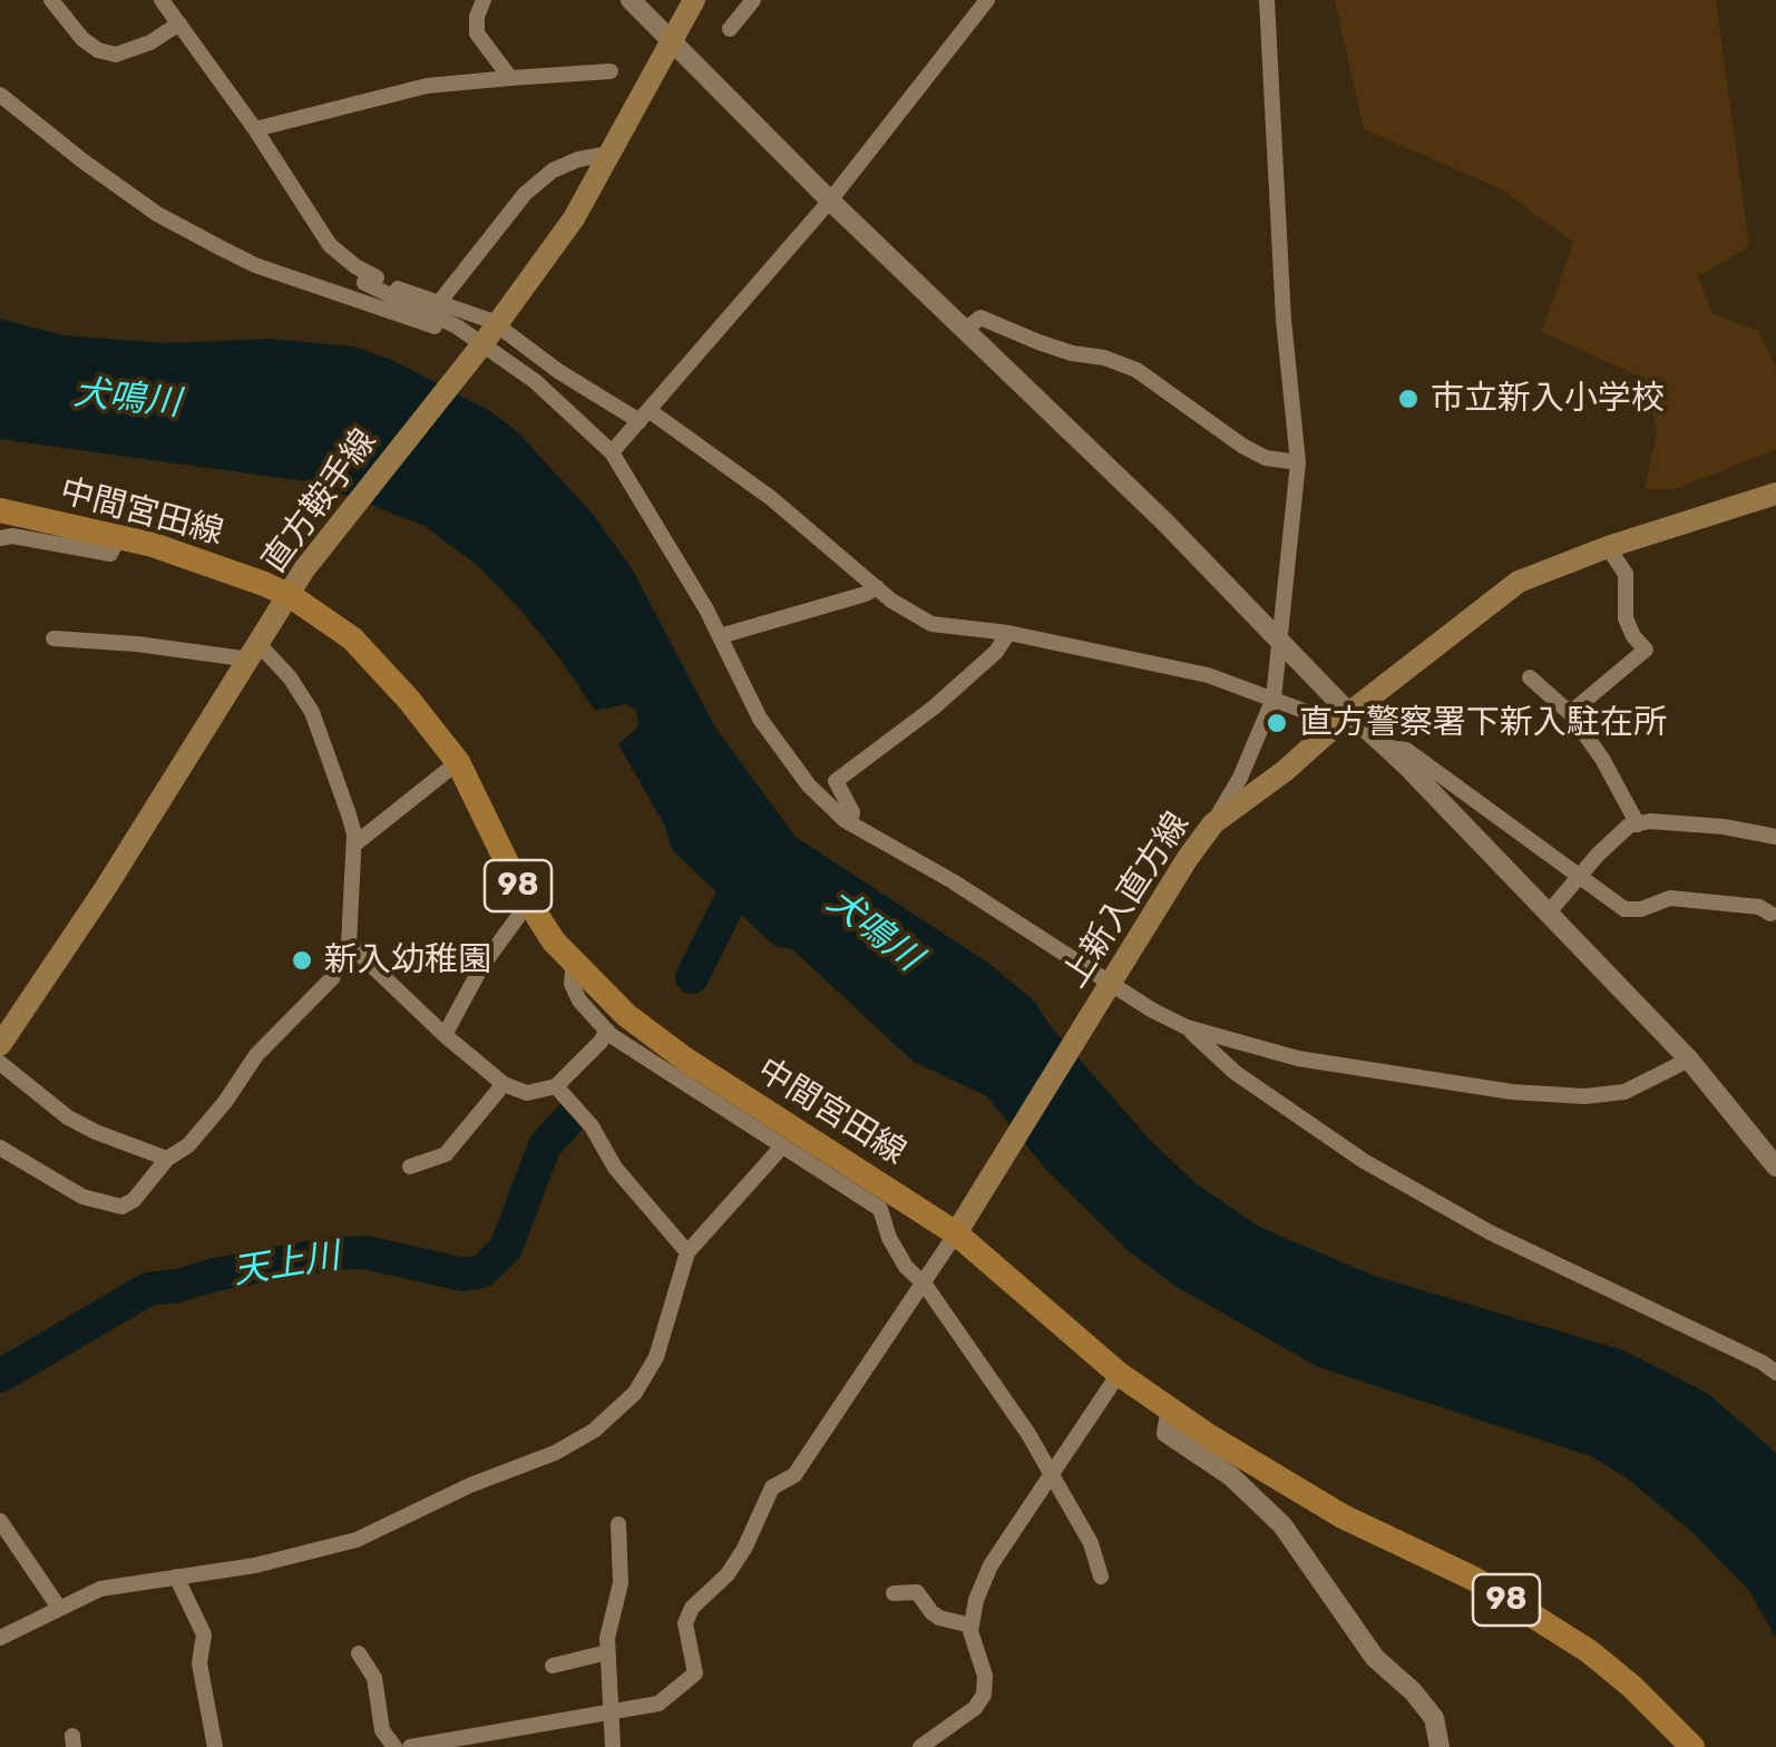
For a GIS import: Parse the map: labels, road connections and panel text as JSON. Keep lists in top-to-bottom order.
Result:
{
  "streets": {
    "main road": [
      "直方鞍手線",
      "中間宮田線",
      "98",
      "上新入直方線"
    ]
  },
  "crossings": [
    ["直方鞍手線", "中間宮田線"],
    ["中間宮田線", "上新入直方線"]
  ],
  "water": ["犬鳴川", "天上川"],
  "places": ["市立新入小学校", "直方警察署下新入駐在所", "新入幼稚園"]
}
